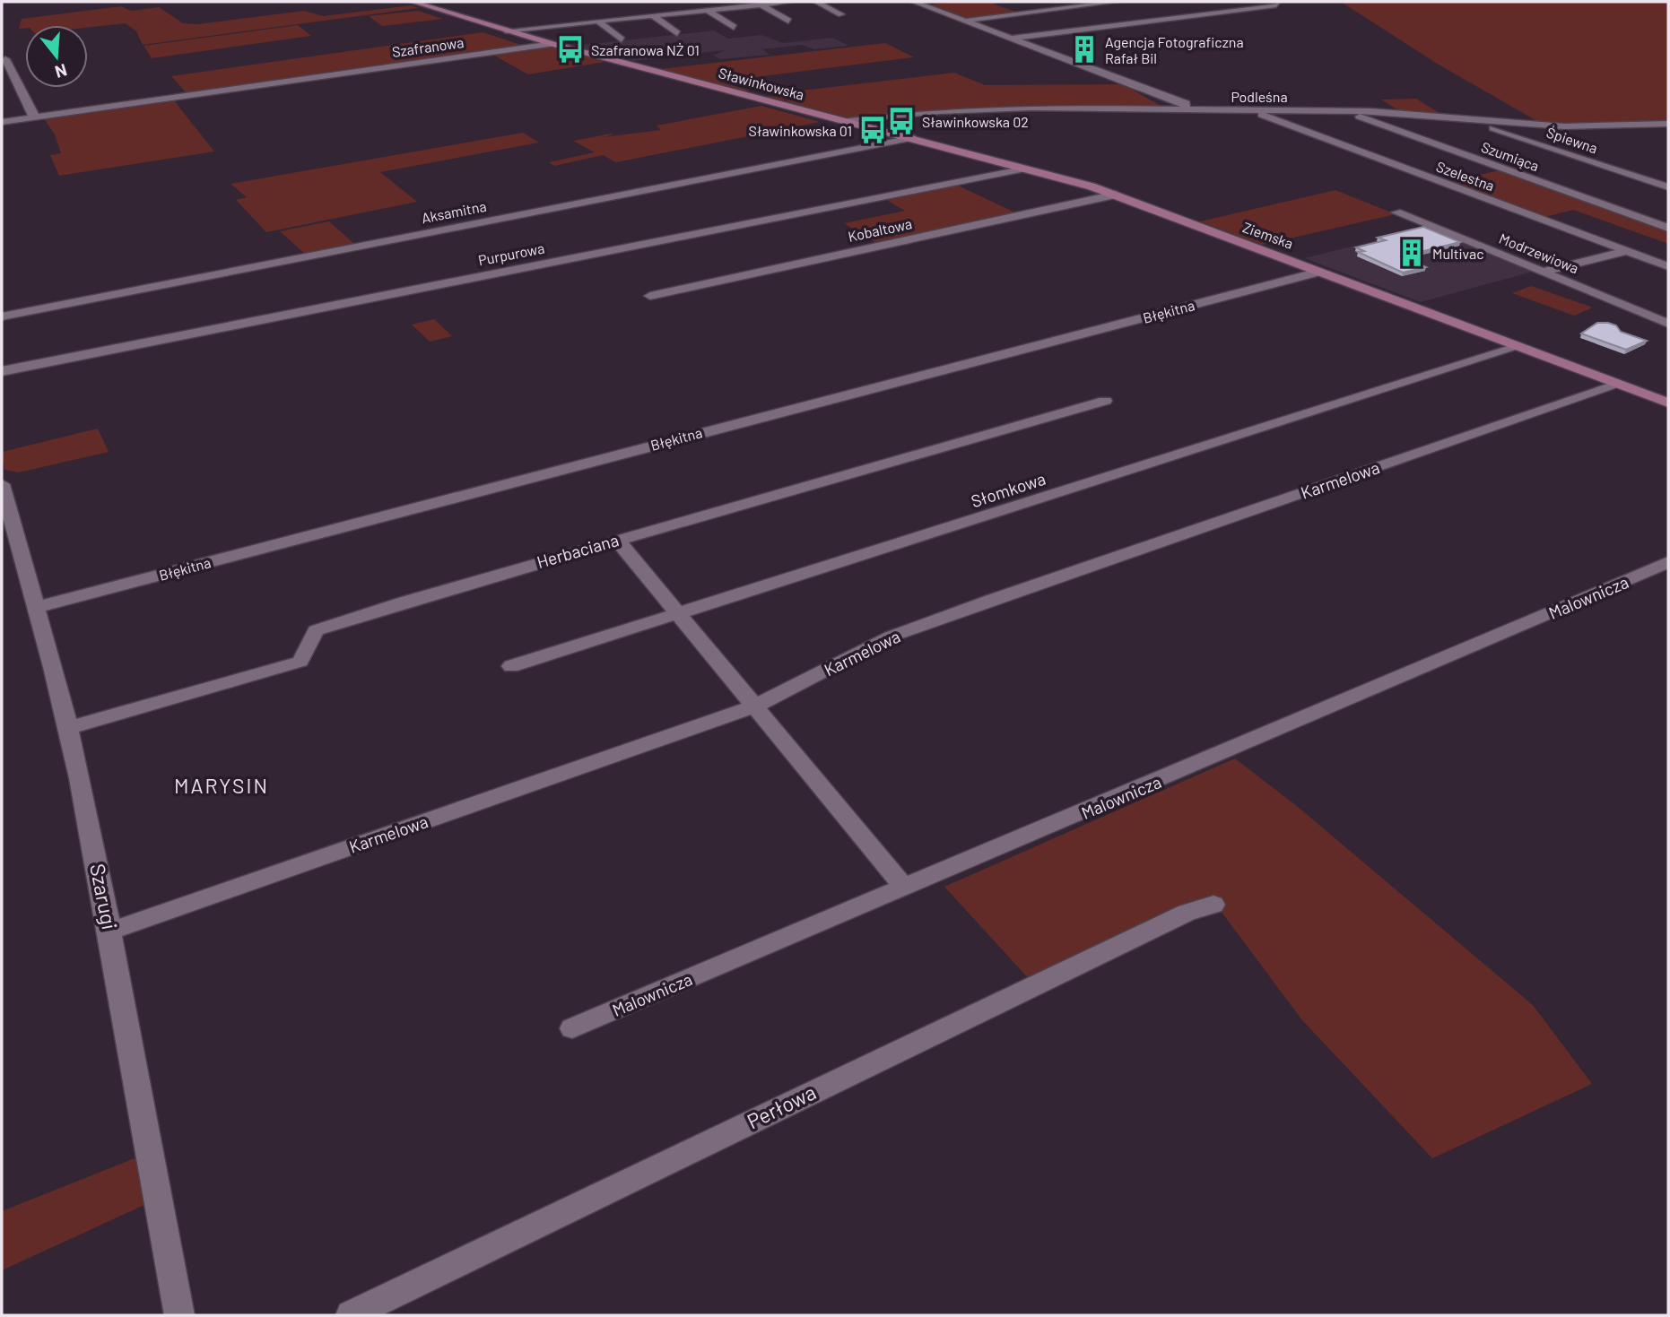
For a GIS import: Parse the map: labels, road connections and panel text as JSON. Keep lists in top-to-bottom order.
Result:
{
  "streets": {
    "street": [
      "Szafranowa",
      "Sławinkowska",
      "Podleśna",
      "Śpiewna",
      "Szumiąca",
      "Szelestna",
      "Aksamitna",
      "Kobaltowa",
      "Ziemska",
      "Modrzewiowa",
      "Purpurowa",
      "Błękitna",
      "Karmelowa",
      "Słomkowa",
      "Herbaciana",
      "Malownicza",
      "Szarugi",
      "Perłowa"
    ]
  },
  "crossings": [
    ["Szafranowa", "Sławinkowska"],
    ["Sławinkowska", "Podleśna"],
    ["Sławinkowska", "Ziemska"],
    ["Podleśna", "Śpiewna"],
    ["Podleśna", "Szumiąca"],
    ["Podleśna", "Szelestna"],
    ["Podleśna", "Ziemska"],
    ["Aksamitna", "Ziemska"],
    ["Kobaltowa", "Ziemska"],
    ["Ziemska", "Purpurowa"],
    ["Ziemska", "Błękitna"],
    ["Ziemska", "Karmelowa"],
    ["Ziemska", "Słomkowa"],
    ["Błękitna", "Szarugi"],
    ["Karmelowa", "Szarugi"],
    ["Herbaciana", "Szarugi"]
  ],
  "districts": ["MARYSIN"],
  "places": {
    "bus stop": ["Szafranowa NŻ 01", "Sławinkowska 02", "Sławinkowska 01"],
    "building": ["Agencja Fotograficzna Rafał Bil", "Multivac"]
  },
  "north": "bottom"
}
